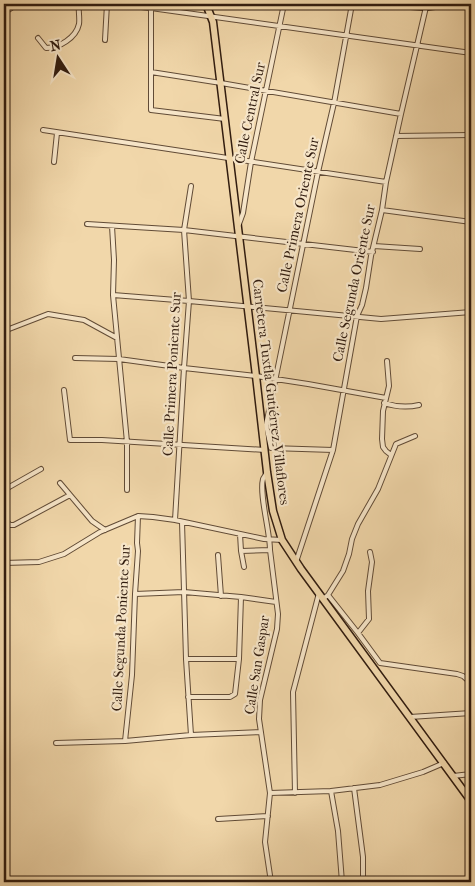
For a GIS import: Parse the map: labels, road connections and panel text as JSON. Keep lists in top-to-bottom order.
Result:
{
  "streets": {
    "main road": ["Carretera Tuxtla Gutiérrez-Villaflores"],
    "street": [
      "Calle Central Sur",
      "Calle Primera Oriente Sur",
      "Calle Segunda Oriente Sur",
      "Calle Primera Poniente Sur",
      "Calle Segunda Poniente Sur",
      "Calle San Gaspar"
    ]
  },
  "crossings": [
    ["Calle Central Sur", "Carretera Tuxtla Gutiérrez-Villaflores"],
    ["Calle Primera Oriente Sur", "Carretera Tuxtla Gutiérrez-Villaflores"],
    ["Calle Segunda Oriente Sur", "Carretera Tuxtla Gutiérrez-Villaflores"],
    ["Carretera Tuxtla Gutiérrez-Villaflores", "Calle San Gaspar"]
  ],
  "north": "top"
}
